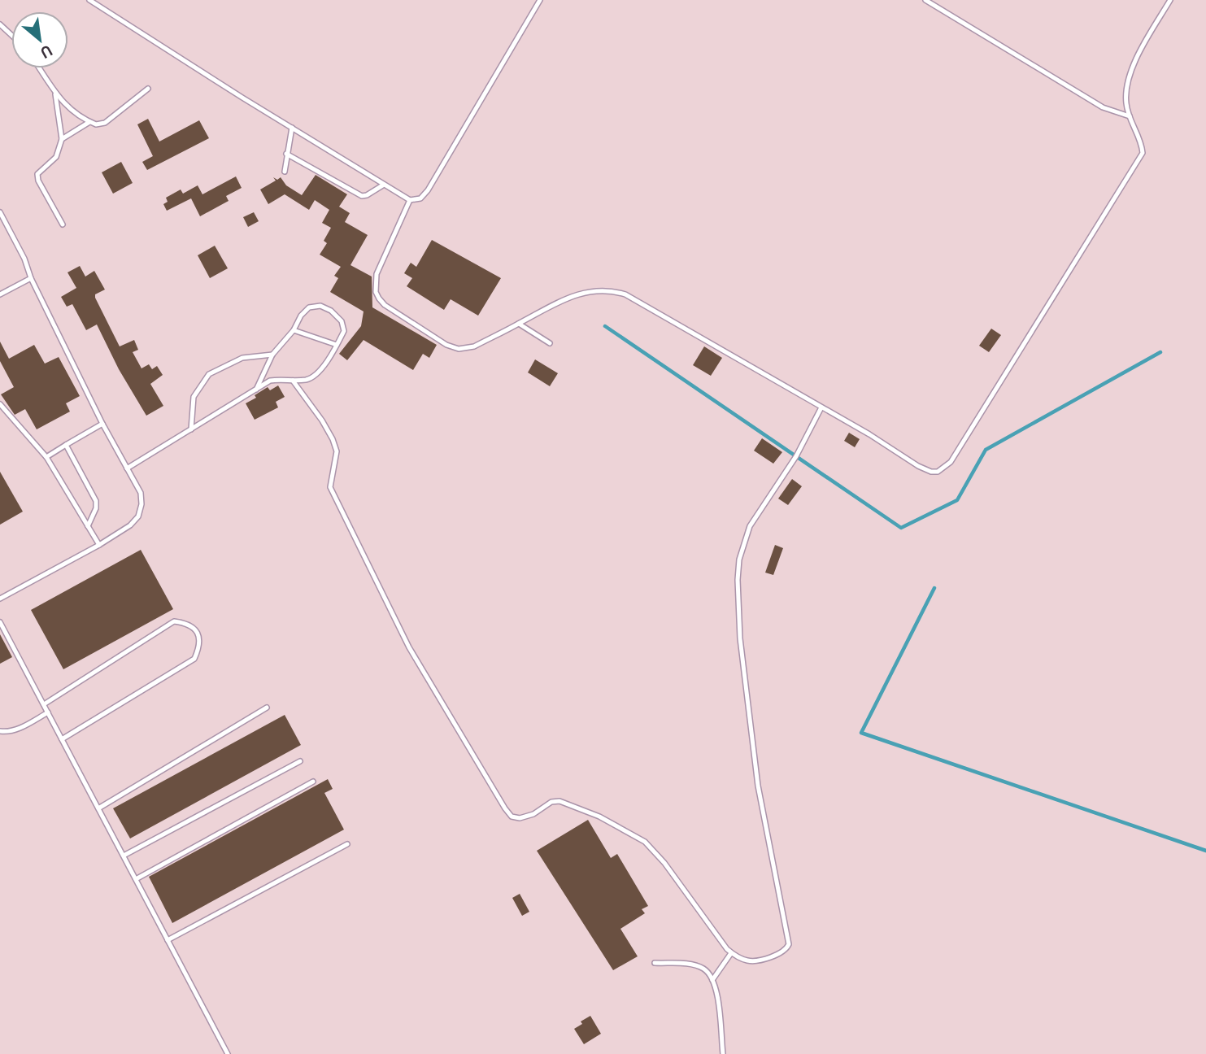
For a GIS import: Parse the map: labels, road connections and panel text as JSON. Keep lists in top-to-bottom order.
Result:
{
  "north": "bottom right"
}
